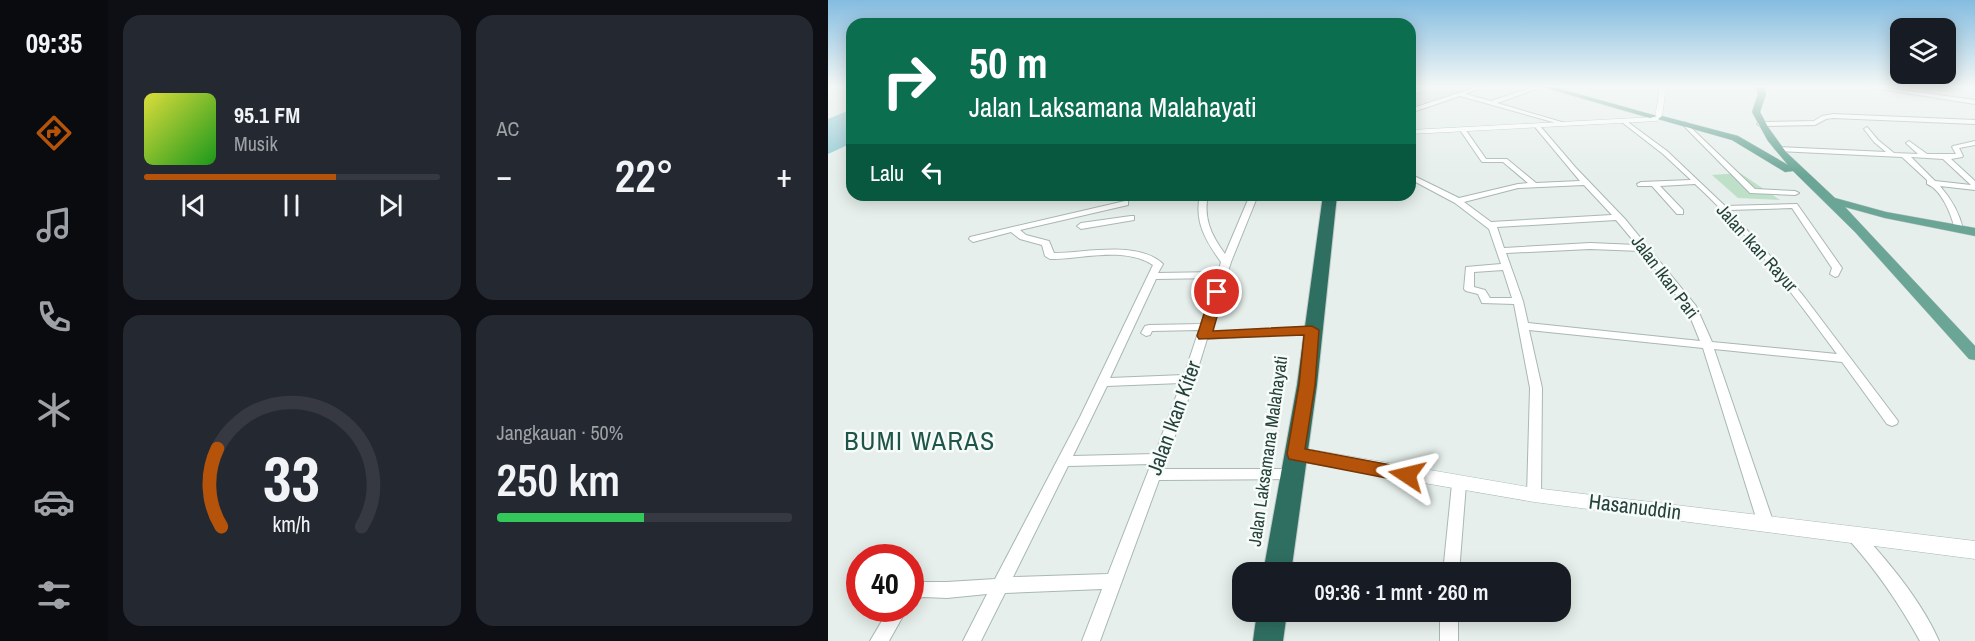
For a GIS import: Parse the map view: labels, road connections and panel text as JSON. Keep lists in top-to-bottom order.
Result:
{
  "streets": {
    "highway": ["Jalan Laksamana Malahayati"],
    "street": [
      "Jalan Ikan Rayur",
      "Jalan Ikan Pari",
      "Jalan Ikan Kiter",
      "Hasanuddin"
    ]
  },
  "crossings": [
    ["Jalan Ikan Pari", "Hasanuddin"],
    ["Jalan Laksamana Malahayati", "Hasanuddin"]
  ],
  "districts": ["BUMI WARAS"],
  "page": {
    "tabs": "09:35",
    "tile": [
      "AC",
      ["Jangkauan · 50%", "250 km"]
    ],
    "turn": ["50 m", "Jalan Laksamana Malahayati"],
    "song": ["95.1 FM", "Musik"],
    "then": "Lalu",
    "heat": ["−", "22°", "+"],
    "limit": "40",
    "trip": "09:36 · 1 mnt · 260 m",
    "gauge": ["33", "km/h"]
  }
}
